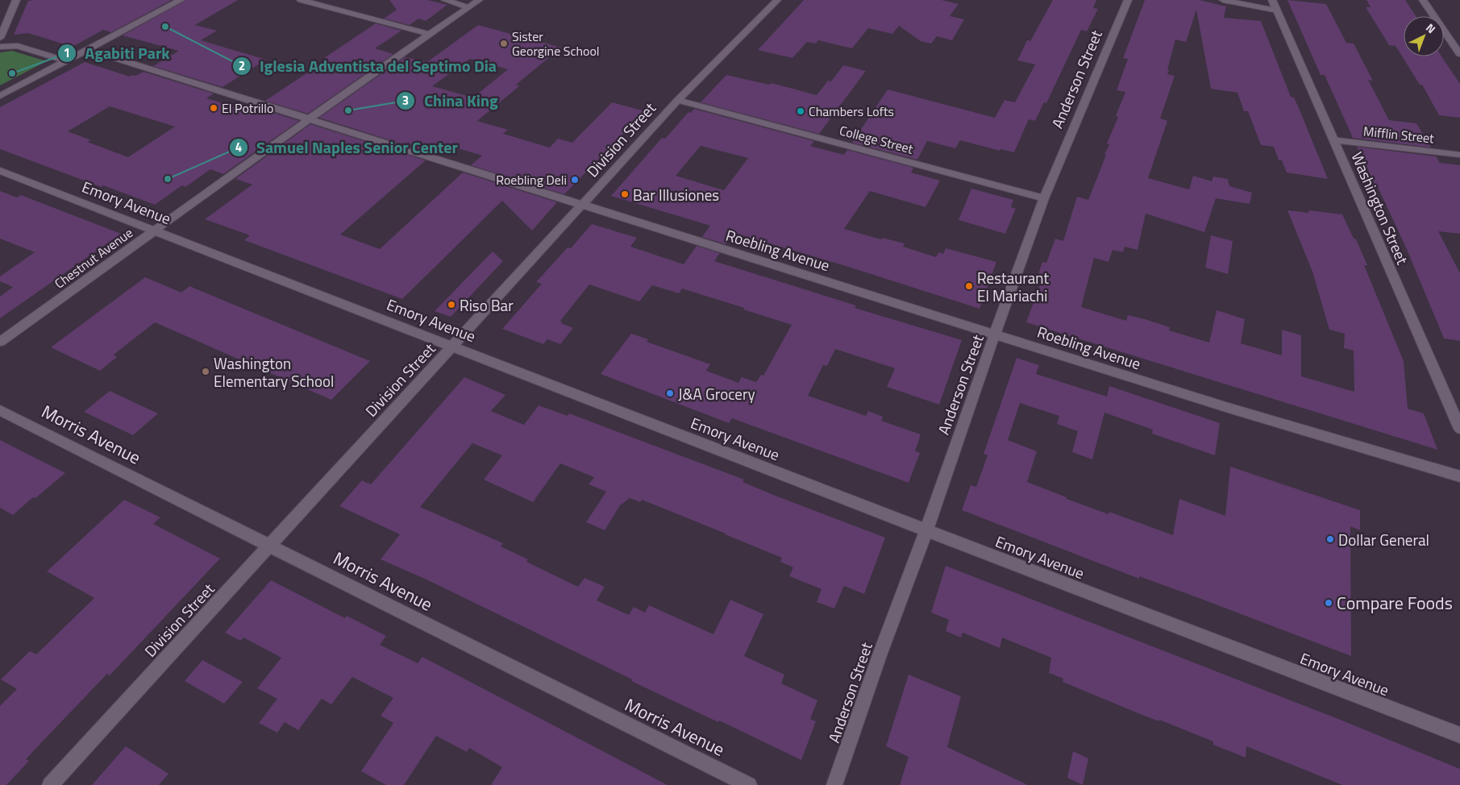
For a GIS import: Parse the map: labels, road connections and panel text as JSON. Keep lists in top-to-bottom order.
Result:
{
  "streets": {
    "street": [
      "Anderson Street",
      "Mifflin Street",
      "Division Street",
      "College Street",
      "Emory Avenue",
      "Washington Street",
      "Roebling Avenue",
      "Chestnut Avenue",
      "Morris Avenue"
    ]
  },
  "crossings": [
    ["Anderson Street", "College Street"],
    ["Anderson Street", "Emory Avenue"],
    ["Anderson Street", "Roebling Avenue"],
    ["Mifflin Street", "Washington Street"],
    ["Division Street", "College Street"],
    ["Division Street", "Emory Avenue"],
    ["Division Street", "Roebling Avenue"],
    ["Division Street", "Morris Avenue"],
    ["Emory Avenue", "Chestnut Avenue"],
    ["Roebling Avenue", "Chestnut Avenue"]
  ],
  "places": [
    "Iglesia Adventista del Septimo Dia",
    "Sister Georgine School",
    "Agabiti Park",
    "El Potrillo",
    "China King",
    "Chambers Lofts",
    "Samuel Naples Senior Center",
    "Roebling Deli",
    "Bar Illusiones",
    "Restaurant El Mariachi",
    "Riso Bar",
    "Washington Elementary School",
    "J&A Grocery",
    "Dollar General",
    "Compare Foods"
  ],
  "north": "top right"
}
